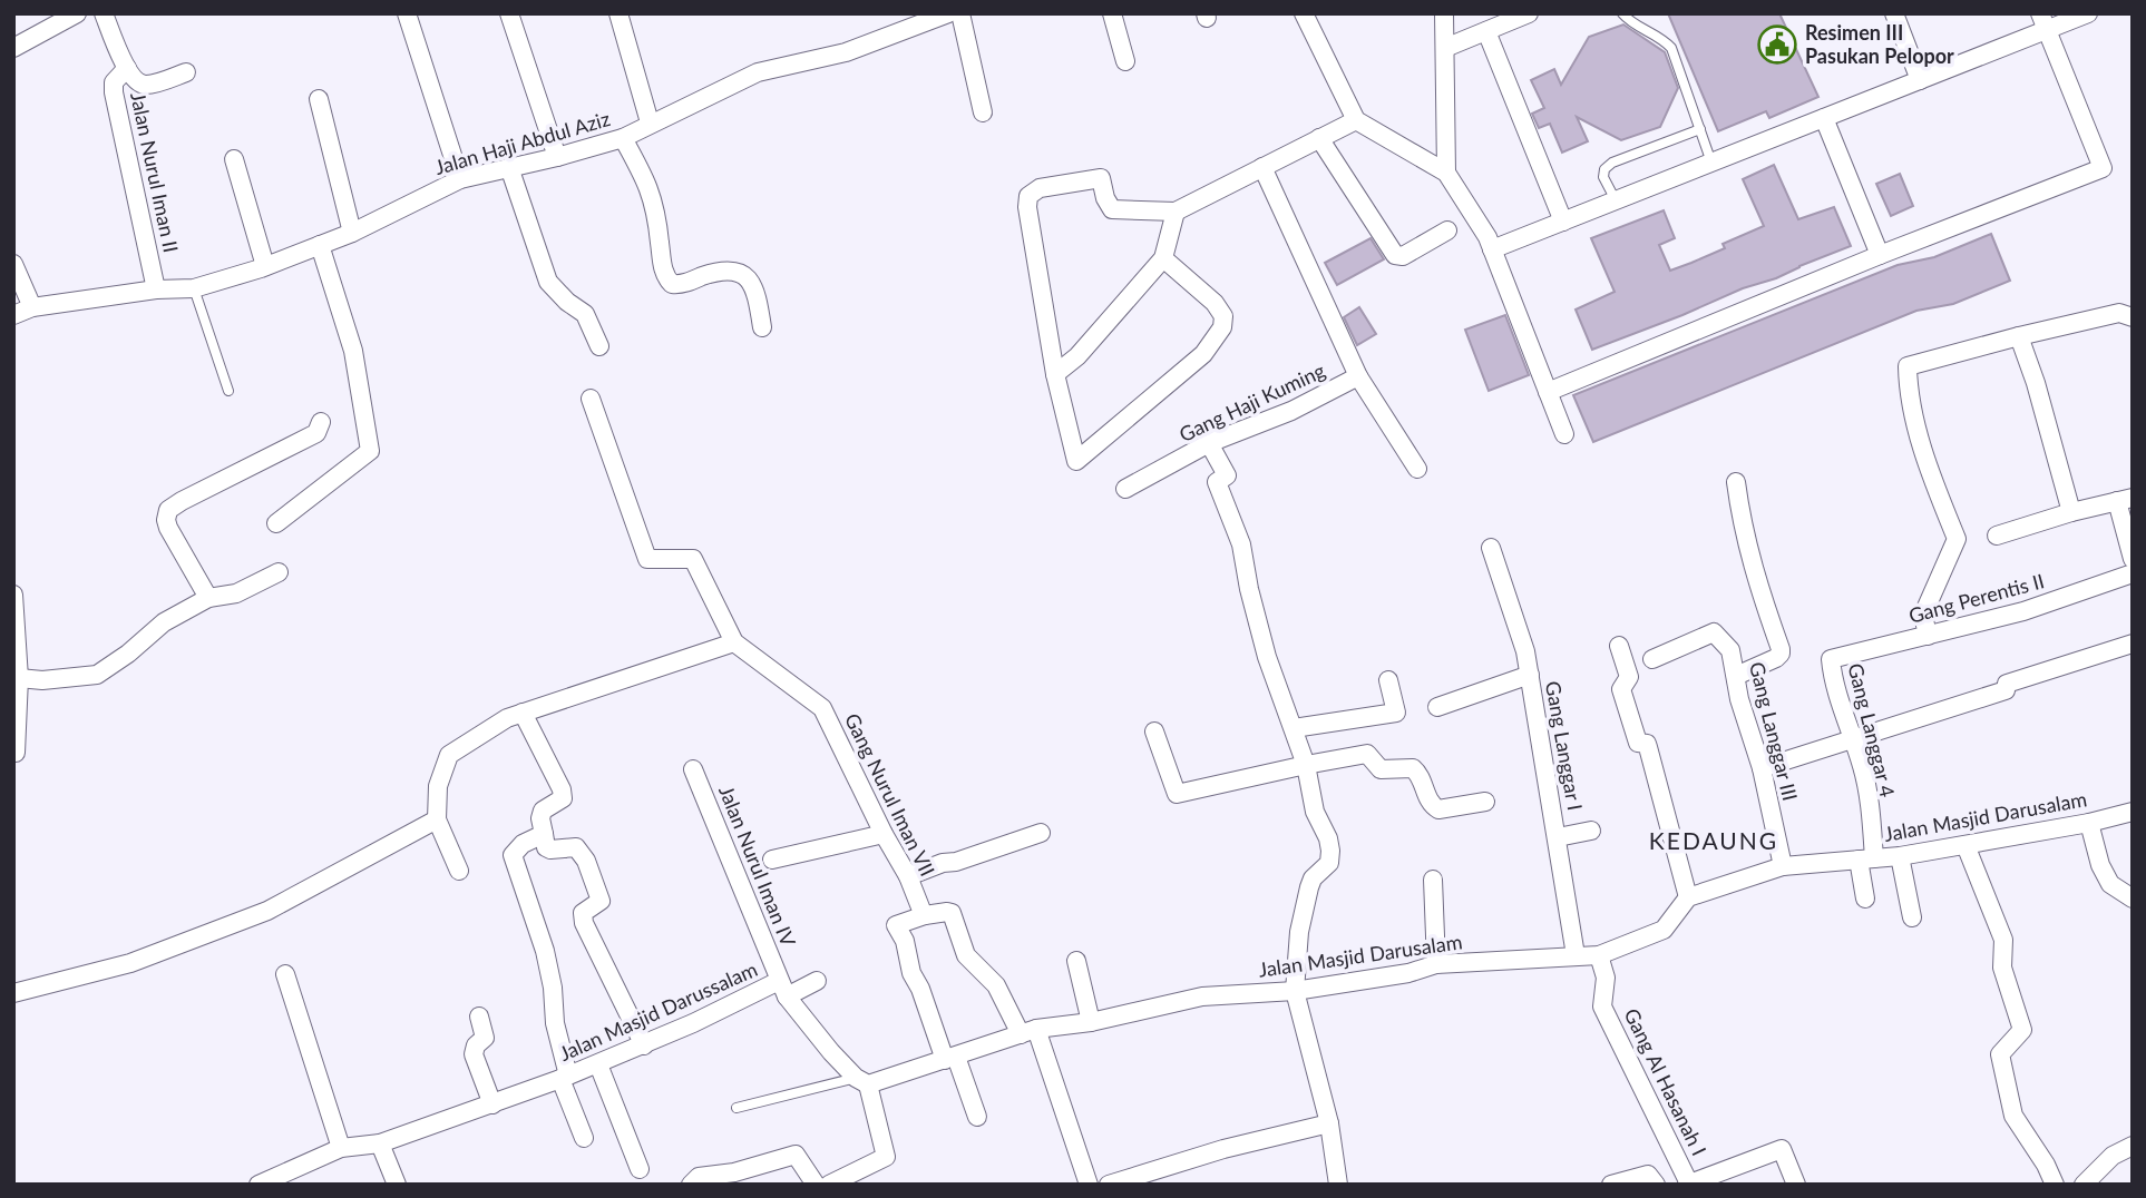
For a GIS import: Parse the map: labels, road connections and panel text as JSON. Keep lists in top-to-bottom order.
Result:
{
  "streets": {
    "street": [
      "Jalan Haji Abdul Aziz",
      "Jalan Nurul Iman II",
      "Gang Haji Kuming",
      "Gang Perentis II",
      "Gang Langgar 4",
      "Gang Langgar III",
      "Gang Langgar I",
      "Gang Nurul Iman VII",
      "Jalan Masjid Darusalam",
      "Jalan Nurul Iman IV",
      "Jalan Masjid Darussalam",
      "Gang Al Hasanah I"
    ]
  },
  "crossings": [
    ["Jalan Haji Abdul Aziz", "Jalan Nurul Iman II"],
    ["Gang Perentis II", "Gang Langgar 4"],
    ["Gang Langgar 4", "Jalan Masjid Darusalam"],
    ["Gang Langgar III", "Jalan Masjid Darusalam"],
    ["Gang Langgar I", "Jalan Masjid Darusalam"],
    ["Jalan Masjid Darusalam", "Gang Al Hasanah I"],
    ["Jalan Nurul Iman IV", "Jalan Masjid Darussalam"]
  ],
  "districts": ["KEDAUNG"],
  "places": {
    "public building": ["Resimen III Pasukan Pelopor"]
  }
}
